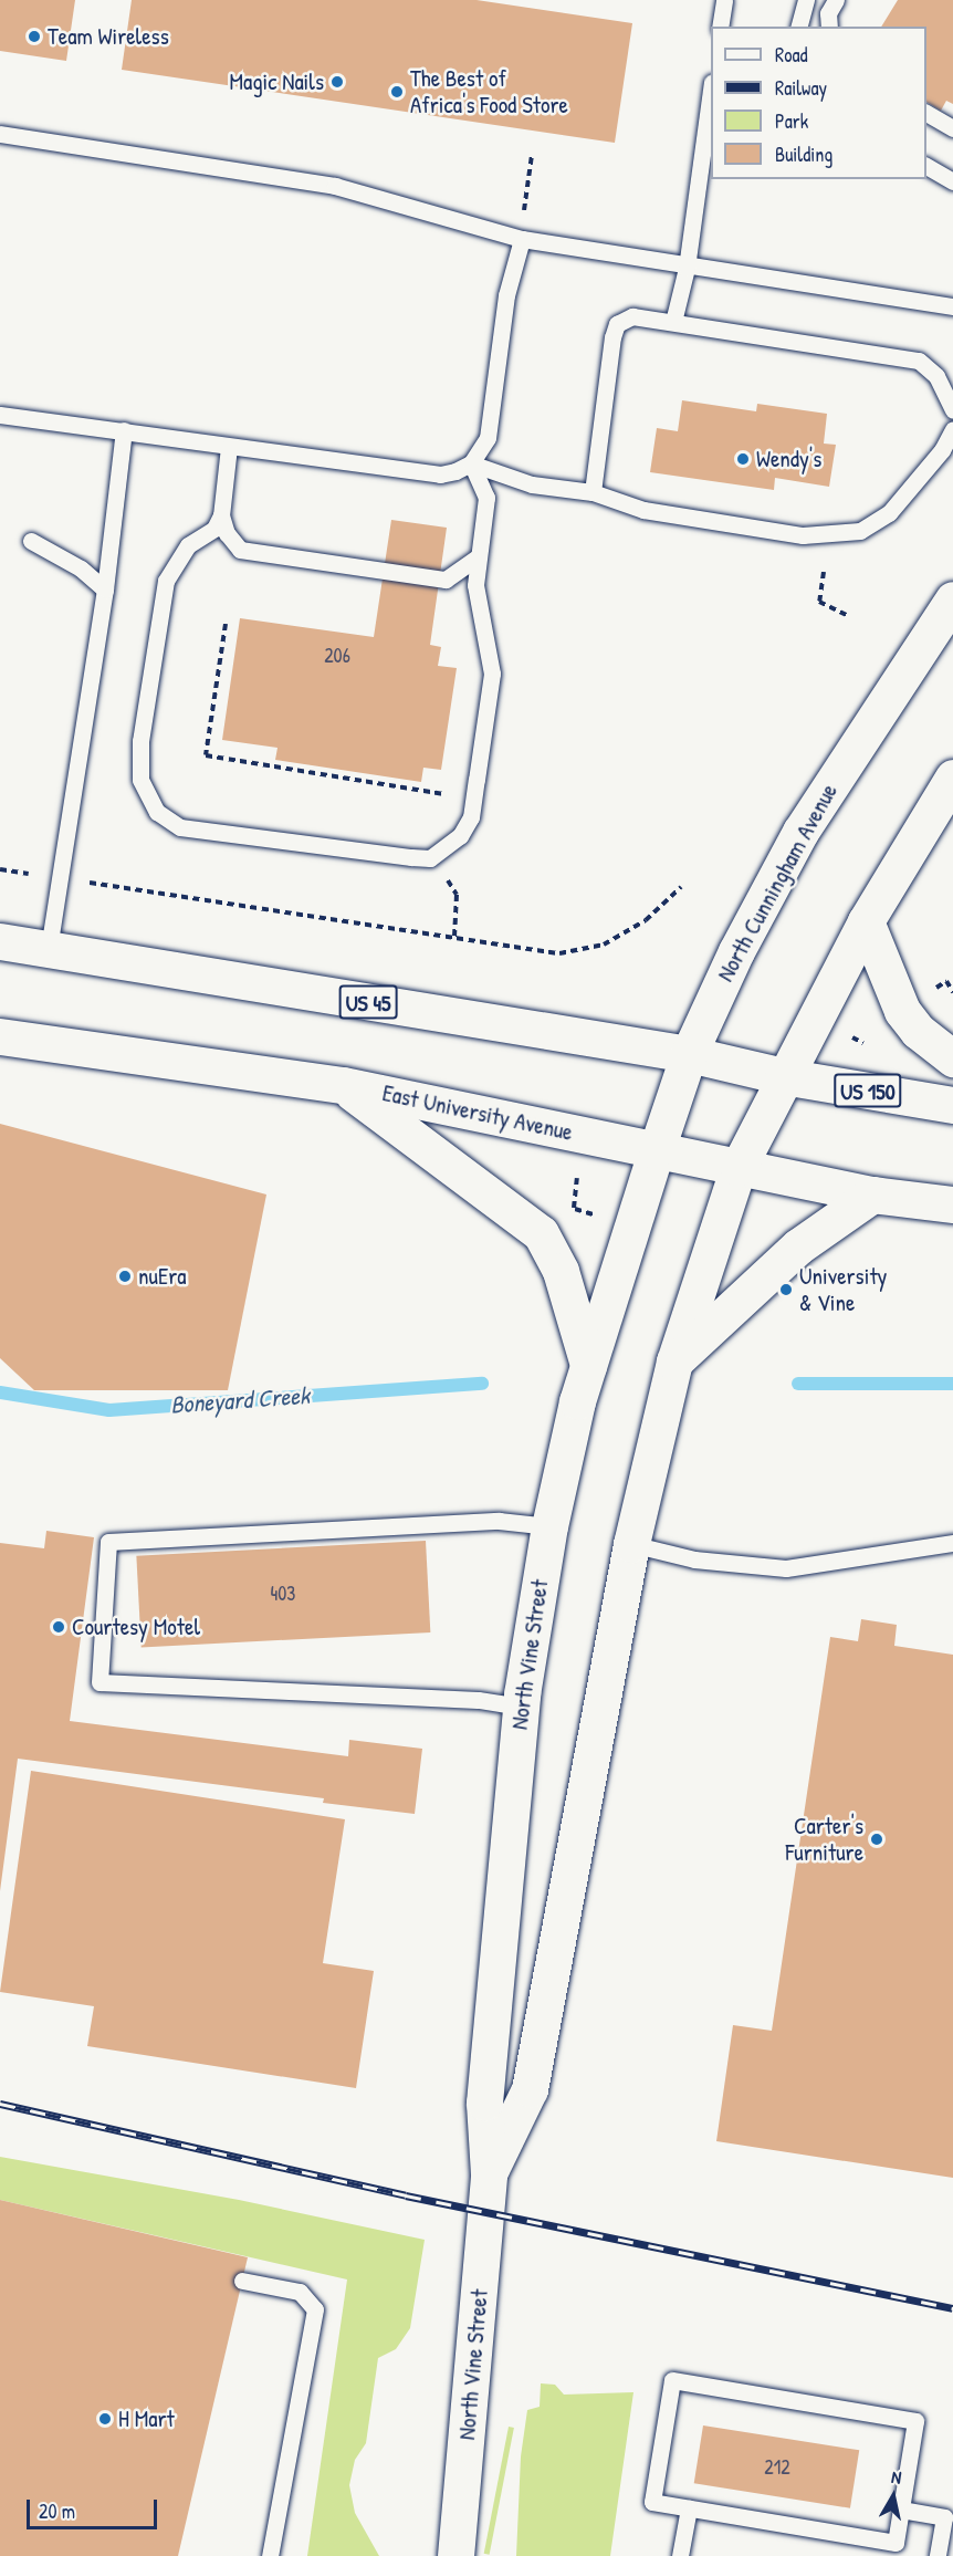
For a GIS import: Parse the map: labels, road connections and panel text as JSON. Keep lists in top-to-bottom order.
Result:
{
  "streets": {
    "main road": [
      "North Cunningham Avenue",
      "US 45",
      "US 150",
      "East University Avenue",
      "North Vine Street"
    ]
  },
  "crossings": [
    ["North Cunningham Avenue", "US 45"],
    ["North Cunningham Avenue", "US 150"],
    ["North Cunningham Avenue", "East University Avenue"],
    ["North Cunningham Avenue", "North Vine Street"],
    ["US 45", "US 150"],
    ["East University Avenue", "North Vine Street"]
  ],
  "water": ["Boneyard Creek"],
  "places": [
    "Team Wireless",
    "Magic Nails",
    "The Best of Africa's Food Store",
    "Wendy's",
    "nuEra",
    "University & Vine",
    "Courtesy Motel",
    "Carter's Furniture",
    "H Mart"
  ],
  "house_numbers": ["206", "403", "212"],
  "legend": [
    "Road",
    "Railway",
    "Park",
    "Building"
  ],
  "scale_bar": "20 m",
  "north": "top"
}
